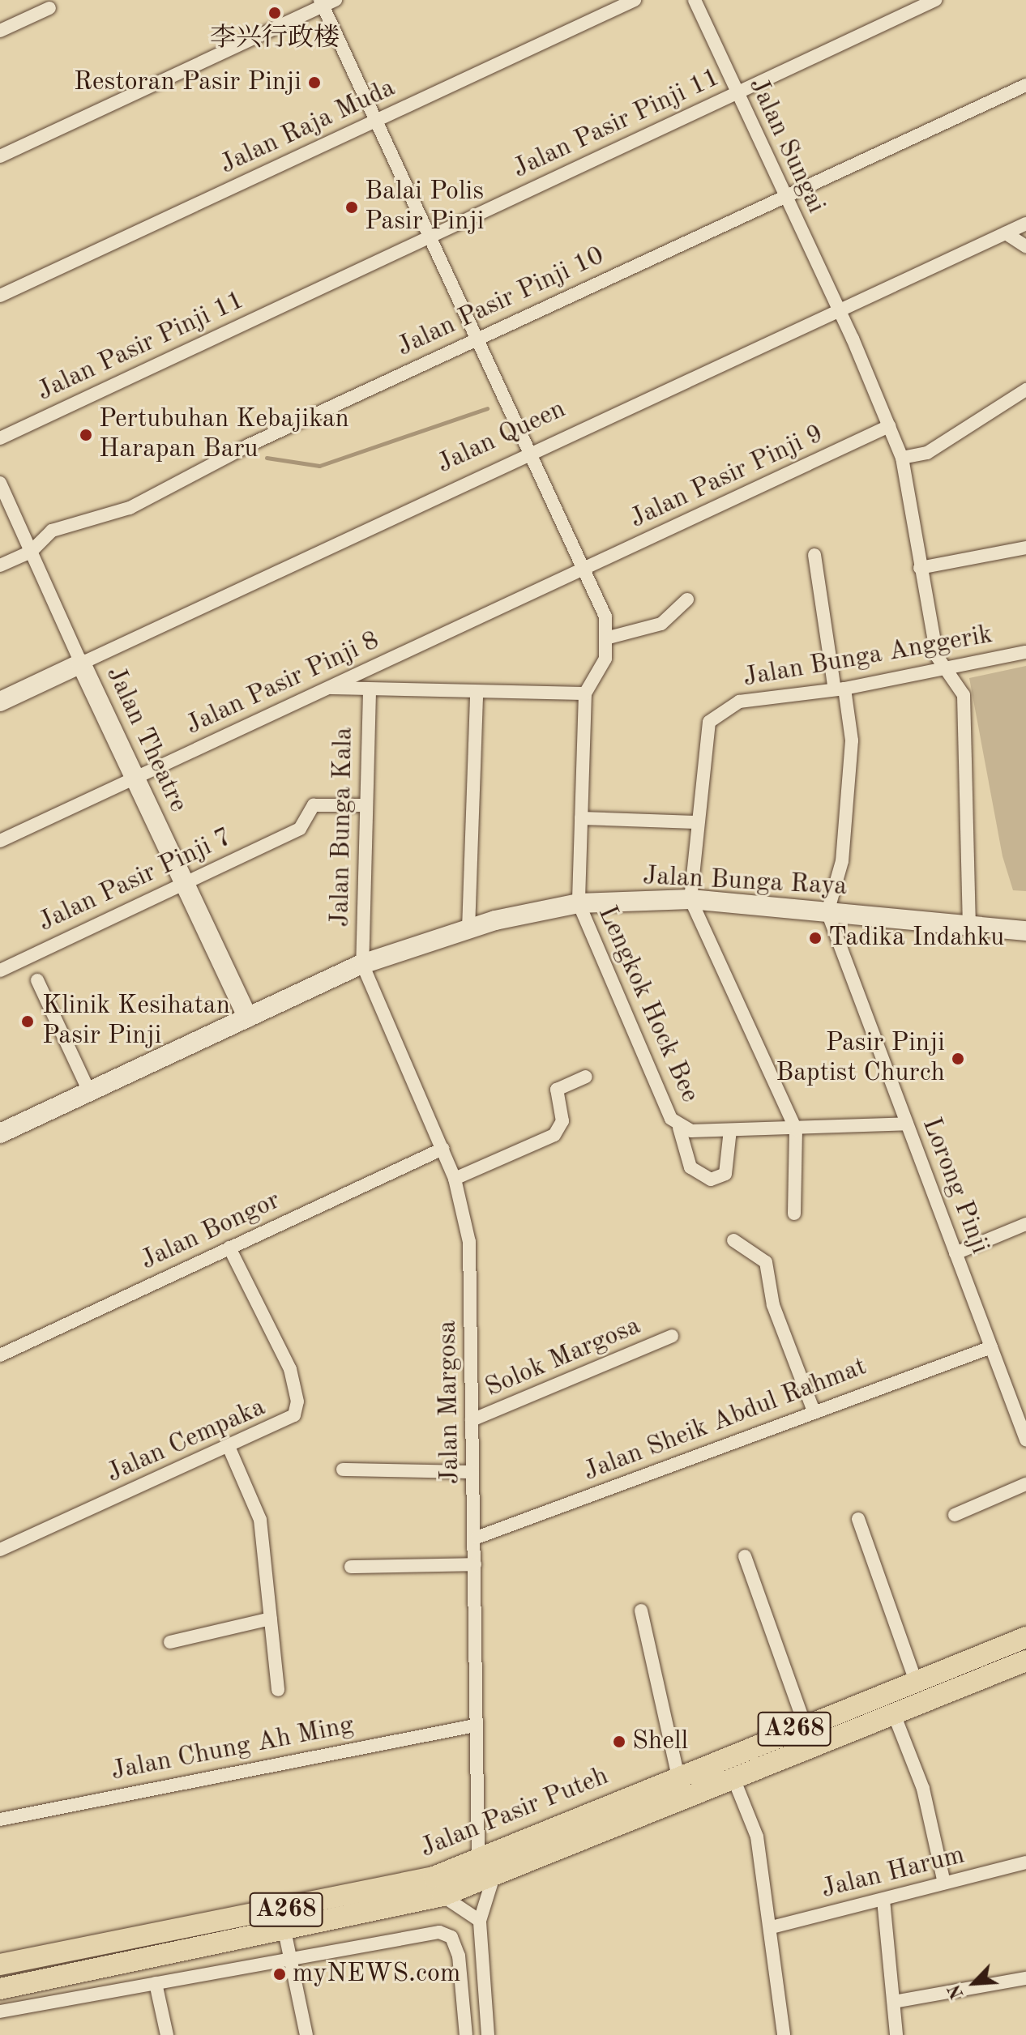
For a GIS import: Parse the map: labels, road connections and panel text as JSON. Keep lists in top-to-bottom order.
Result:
{
  "streets": {
    "main road": [
      "Jalan Queen",
      "Jalan Theatre",
      "Jalan Bunga Raya",
      "A268",
      "Jalan Pasir Puteh"
    ],
    "street": [
      "Jalan Pasir Pinji 11",
      "Jalan Raja Muda",
      "Jalan Sungai",
      "Jalan Pasir Pinji 10",
      "Jalan Pasir Pinji 9",
      "Jalan Bunga Anggerik",
      "Jalan Pasir Pinji 8",
      "Jalan Bunga Kala",
      "Jalan Pasir Pinji 7",
      "Lengkok Hock Bee",
      "Lorong Pinji",
      "Jalan Bongor",
      "Solok Margosa",
      "Jalan Margosa",
      "Jalan Sheik Abdul Rahmat",
      "Jalan Cempaka",
      "Jalan Chung Ah Ming",
      "Jalan Harum"
    ]
  },
  "crossings": [
    ["Jalan Pasir Pinji 11", "Jalan Sungai"],
    ["Jalan Sungai", "Jalan Pasir Pinji 10"],
    ["Jalan Sungai", "Jalan Queen"],
    ["Jalan Sungai", "Jalan Pasir Pinji 9"],
    ["Jalan Sungai", "Jalan Bunga Anggerik"],
    ["Jalan Pasir Pinji 10", "Jalan Theatre"],
    ["Jalan Queen", "Jalan Theatre"],
    ["Jalan Pasir Pinji 9", "Jalan Pasir Pinji 8"],
    ["Jalan Bunga Anggerik", "Jalan Bunga Raya"],
    ["Jalan Pasir Pinji 8", "Jalan Theatre"],
    ["Jalan Theatre", "Jalan Pasir Pinji 7"],
    ["Jalan Theatre", "Jalan Bunga Raya"],
    ["Jalan Bunga Kala", "Jalan Pasir Pinji 7"],
    ["Jalan Bunga Kala", "Jalan Bunga Raya"],
    ["Jalan Bunga Kala", "Jalan Margosa"],
    ["Jalan Bunga Raya", "Lengkok Hock Bee"],
    ["Jalan Bunga Raya", "Lorong Pinji"],
    ["Jalan Bunga Raya", "Jalan Margosa"],
    ["Lengkok Hock Bee", "Lorong Pinji"],
    ["Lorong Pinji", "Jalan Sheik Abdul Rahmat"],
    ["Jalan Bongor", "Jalan Margosa"],
    ["Jalan Bongor", "Jalan Cempaka"],
    ["Solok Margosa", "Jalan Margosa"],
    ["Jalan Margosa", "Jalan Sheik Abdul Rahmat"],
    ["Jalan Margosa", "Jalan Chung Ah Ming"],
    ["Jalan Margosa", "Jalan Pasir Puteh"]
  ],
  "places": [
    "李兴行政楼",
    "Restoran Pasir Pinji",
    "Balai Polis Pasir Pinji",
    "Pertubuhan Kebajikan Harapan Baru",
    "Tadika Indahku",
    "Klinik Kesihatan Pasir Pinji",
    "Pasir Pinji Baptist Church",
    "Shell",
    "myNEWS.com"
  ],
  "north": "bottom left"
}
